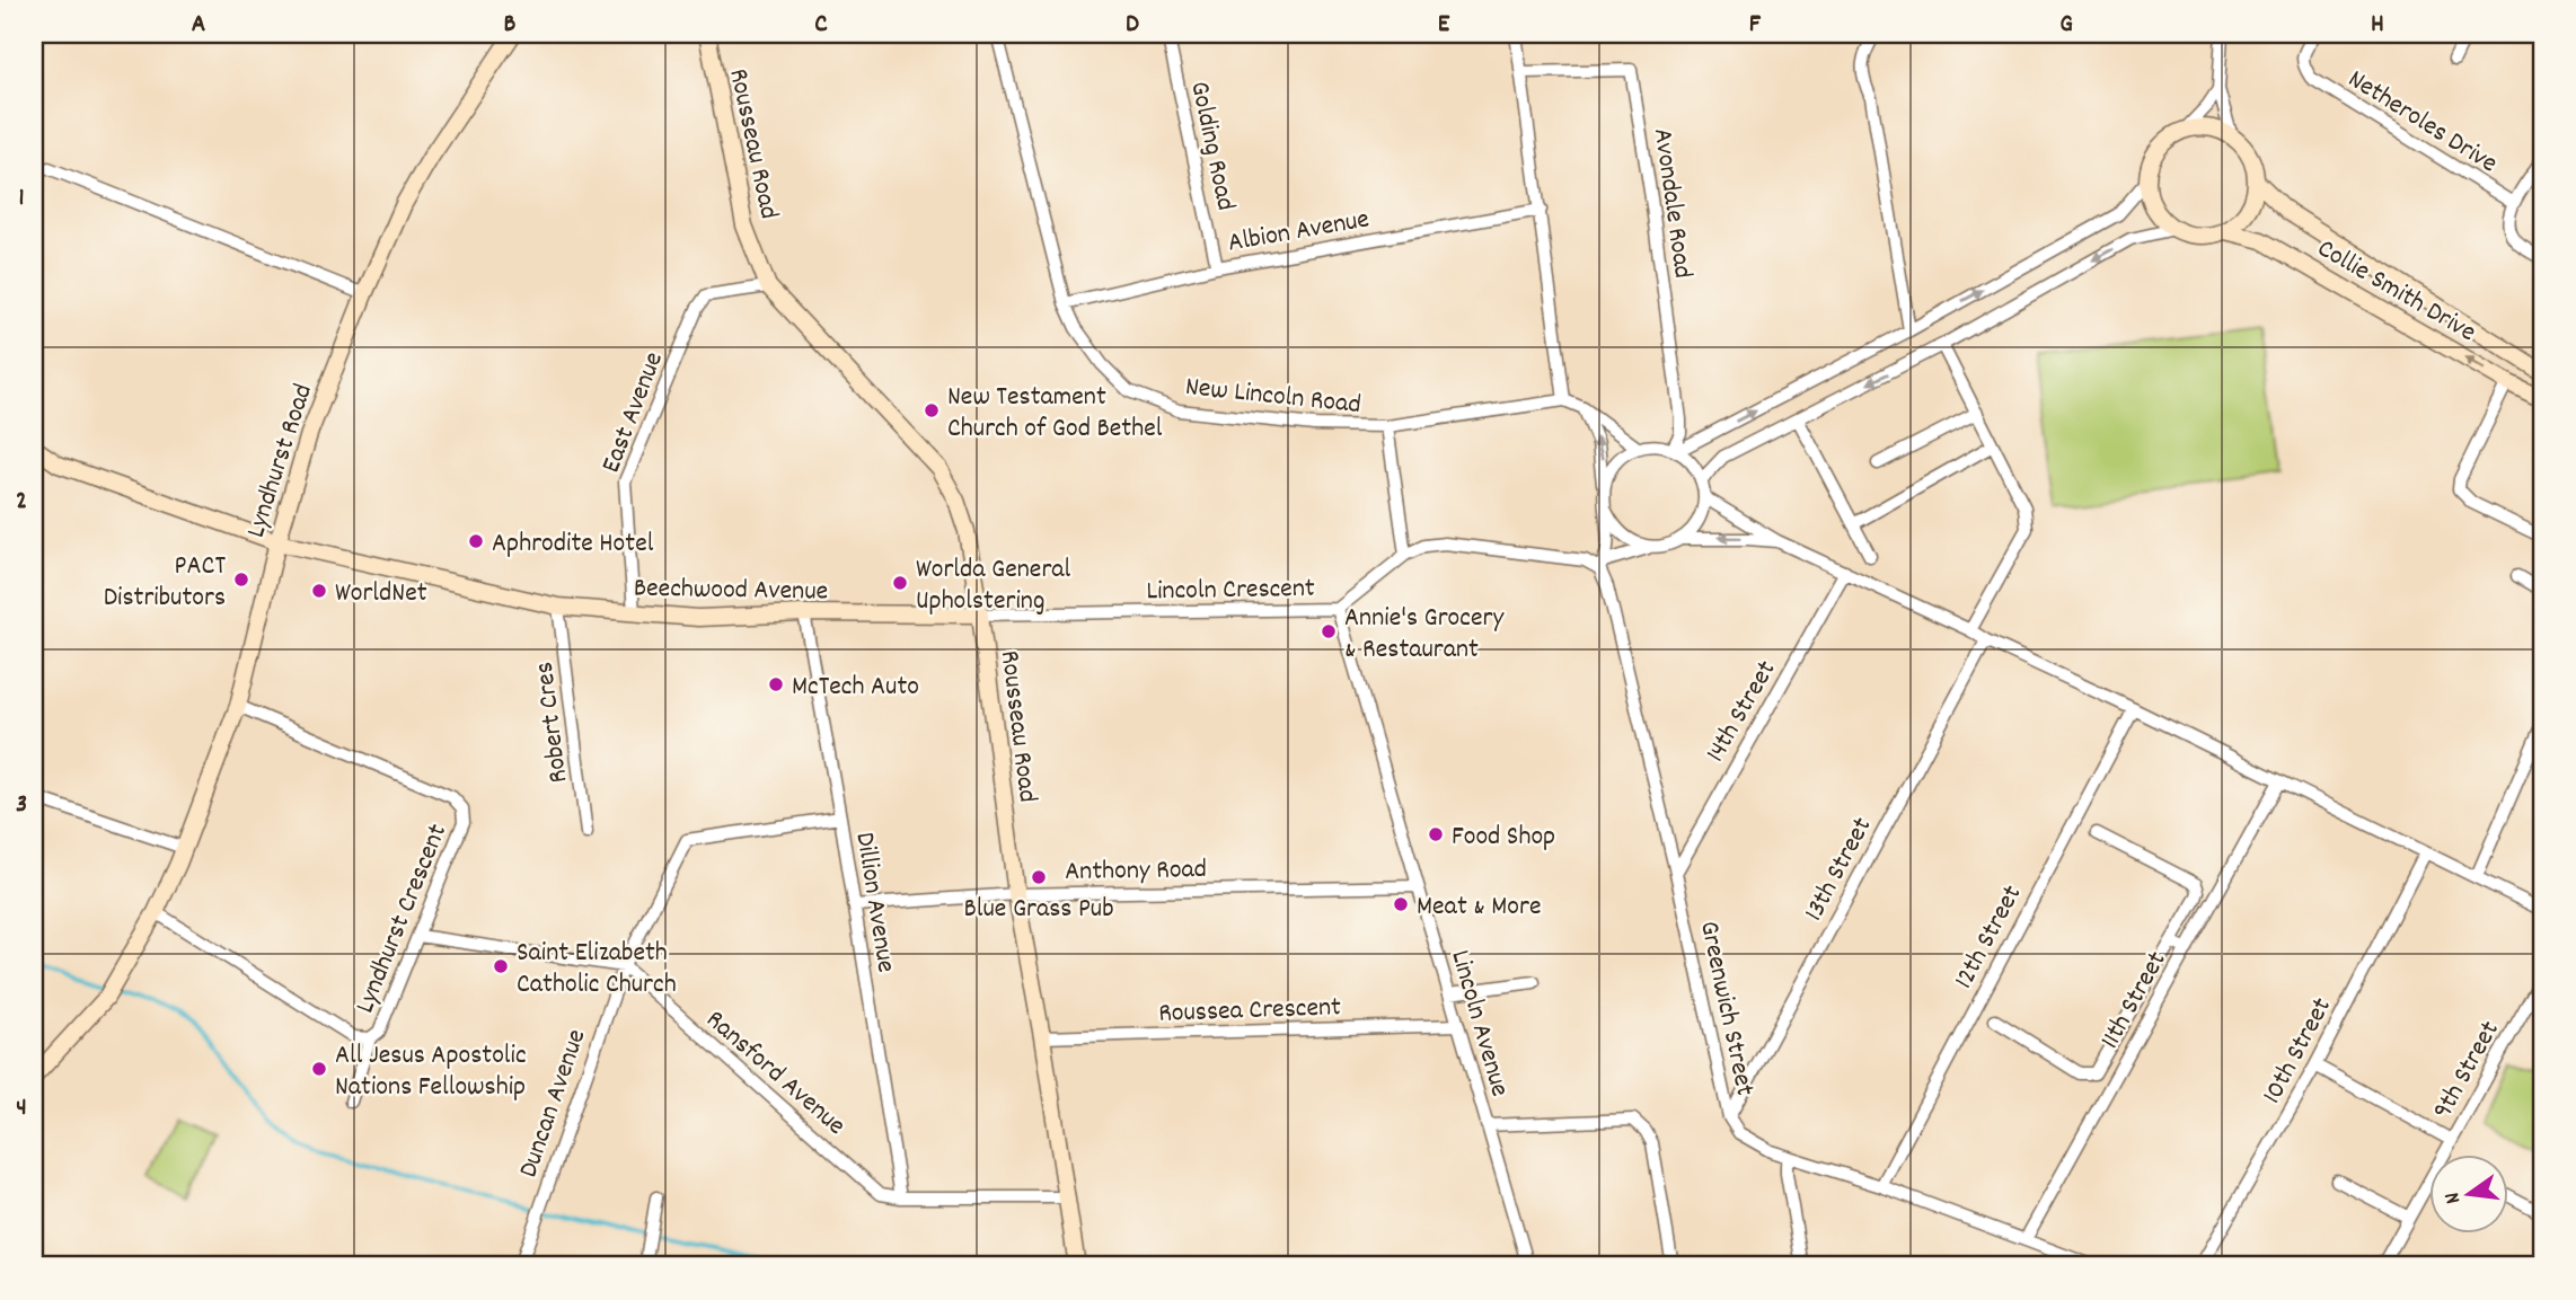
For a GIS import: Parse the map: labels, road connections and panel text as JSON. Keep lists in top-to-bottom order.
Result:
{
  "streets": {
    "street": [
      "Netheroles Drive",
      "Rousseau Road",
      "Golding Road",
      "Avondale Road",
      "Albion Avenue",
      "Collie Smith Drive",
      "New Lincoln Road",
      "East Avenue",
      "Lyndhurst Road",
      "Beechwood Avenue",
      "Lincoln Crescent",
      "14th Street",
      "Robert Cres",
      "Anthony Road",
      "13th Street",
      "Dillion Avenue",
      "Lyndhurst Crescent",
      "12th Street",
      "11th Street",
      "Roussea Crescent",
      "Greenwich Street",
      "Lincoln Avenue",
      "10th Street",
      "9th Street",
      "Ransford Avenue",
      "Duncan Avenue"
    ]
  },
  "crossings": [
    ["Rousseau Road", "East Avenue"],
    ["Rousseau Road", "Beechwood Avenue"],
    ["Rousseau Road", "Lincoln Crescent"],
    ["Rousseau Road", "Anthony Road"],
    ["Rousseau Road", "Roussea Crescent"],
    ["Rousseau Road", "Ransford Avenue"],
    ["Golding Road", "Albion Avenue"],
    ["Albion Avenue", "New Lincoln Road"],
    ["East Avenue", "Beechwood Avenue"],
    ["Lyndhurst Road", "Beechwood Avenue"],
    ["Lyndhurst Road", "Lyndhurst Crescent"],
    ["Beechwood Avenue", "Lincoln Crescent"],
    ["Beechwood Avenue", "Robert Cres"],
    ["Beechwood Avenue", "Dillion Avenue"],
    ["Lincoln Crescent", "Greenwich Street"],
    ["Lincoln Crescent", "Lincoln Avenue"],
    ["14th Street", "Greenwich Street"],
    ["Anthony Road", "Dillion Avenue"],
    ["Anthony Road", "Lincoln Avenue"],
    ["13th Street", "Greenwich Street"],
    ["Dillion Avenue", "Ransford Avenue"],
    ["Dillion Avenue", "Duncan Avenue"],
    ["12th Street", "Greenwich Street"],
    ["11th Street", "Greenwich Street"],
    ["Roussea Crescent", "Lincoln Avenue"],
    ["Ransford Avenue", "Duncan Avenue"]
  ],
  "places": [
    "New Testament Church of God Bethel",
    "Aphrodite Hotel",
    "PACT Distributors",
    "Worlda General Upholstering",
    "WorldNet",
    "Annie's Grocery & Restaurant",
    "McTech Auto",
    "Food Shop",
    "Blue Grass Pub",
    "Meat & More",
    "Saint Elizabeth Catholic Church",
    "All Jesus Apostolic Nations Fellowship"
  ],
  "north": "left",
  "grid": {
    "columns": [
      "A",
      "B",
      "C",
      "D",
      "E",
      "F",
      "G",
      "H"
    ],
    "rows": [
      "1",
      "2",
      "3",
      "4"
    ]
  }
}
